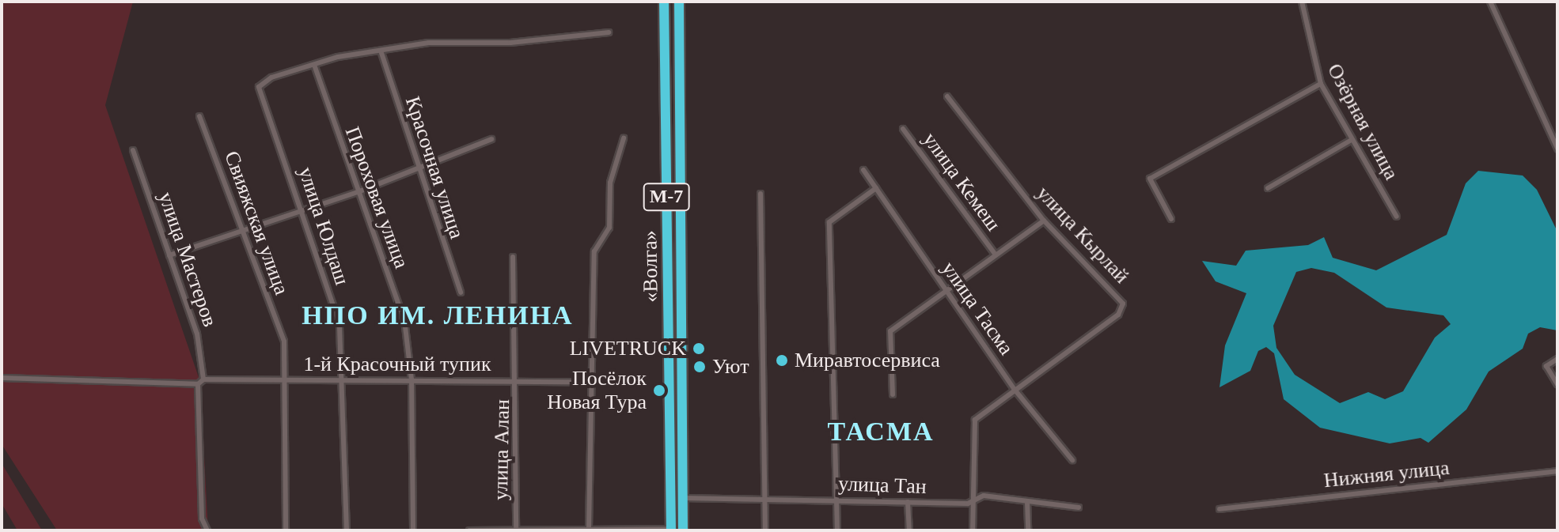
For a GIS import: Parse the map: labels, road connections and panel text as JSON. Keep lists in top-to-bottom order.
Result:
{
  "streets": {
    "highway": ["М-7", "«Волга»"],
    "street": [
      "Озёрная улица",
      "Красочная улица",
      "улица Кемеш",
      "Пороховая улица",
      "Свияжская улица",
      "улица Юлдаш",
      "улица Кырлай",
      "улица Мастеров",
      "улица Тасма",
      "1-й Красочный тупик",
      "улица Алан",
      "Нижняя улица",
      "улица Тан"
    ]
  },
  "crossings": [
    ["Пороховая улица", "улица Юлдаш"],
    ["Пороховая улица", "1-й Красочный тупик"],
    ["Свияжская улица", "1-й Красочный тупик"],
    ["улица Юлдаш", "1-й Красочный тупик"],
    ["улица Кырлай", "улица Тасма"],
    ["улица Кырлай", "улица Тан"],
    ["улица Мастеров", "1-й Красочный тупик"],
    ["«Волга»", "улица Тан"],
    ["1-й Красочный тупик", "улица Алан"]
  ],
  "districts": ["НПО ИМ. ЛЕНИНА", "ТАСМА"],
  "places": [
    "LIVETRUCK",
    "Миравтосервиса",
    "Уют",
    "Посёлок Новая Тура"
  ]
}
